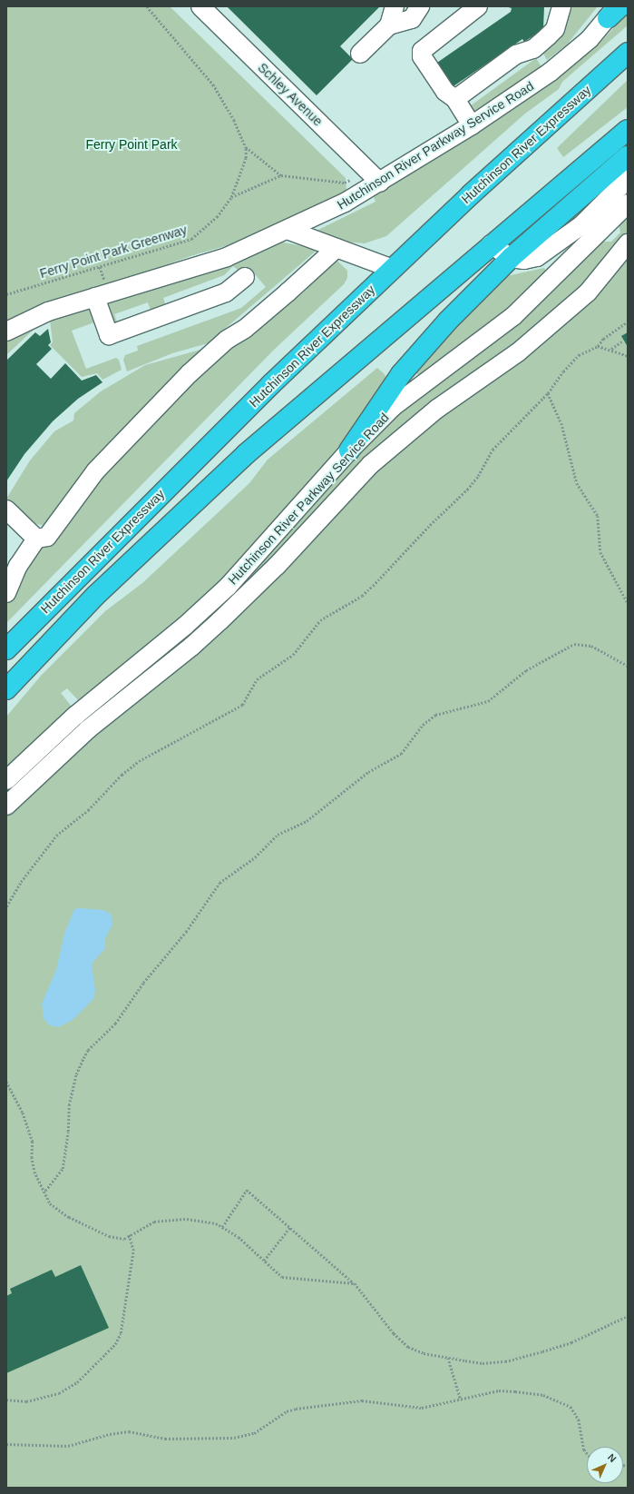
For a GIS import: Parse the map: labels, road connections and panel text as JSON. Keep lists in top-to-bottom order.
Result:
{
  "streets": {
    "highway": ["Hutchinson River Expressway"],
    "street": ["Schley Avenue", "Hutchinson River Parkway Service Road"],
    "path": ["Ferry Point Park Greenway"]
  },
  "crossings": [
    ["Schley Avenue", "Hutchinson River Parkway Service Road"]
  ],
  "parks": ["Ferry Point Park"],
  "north": "top right"
}
